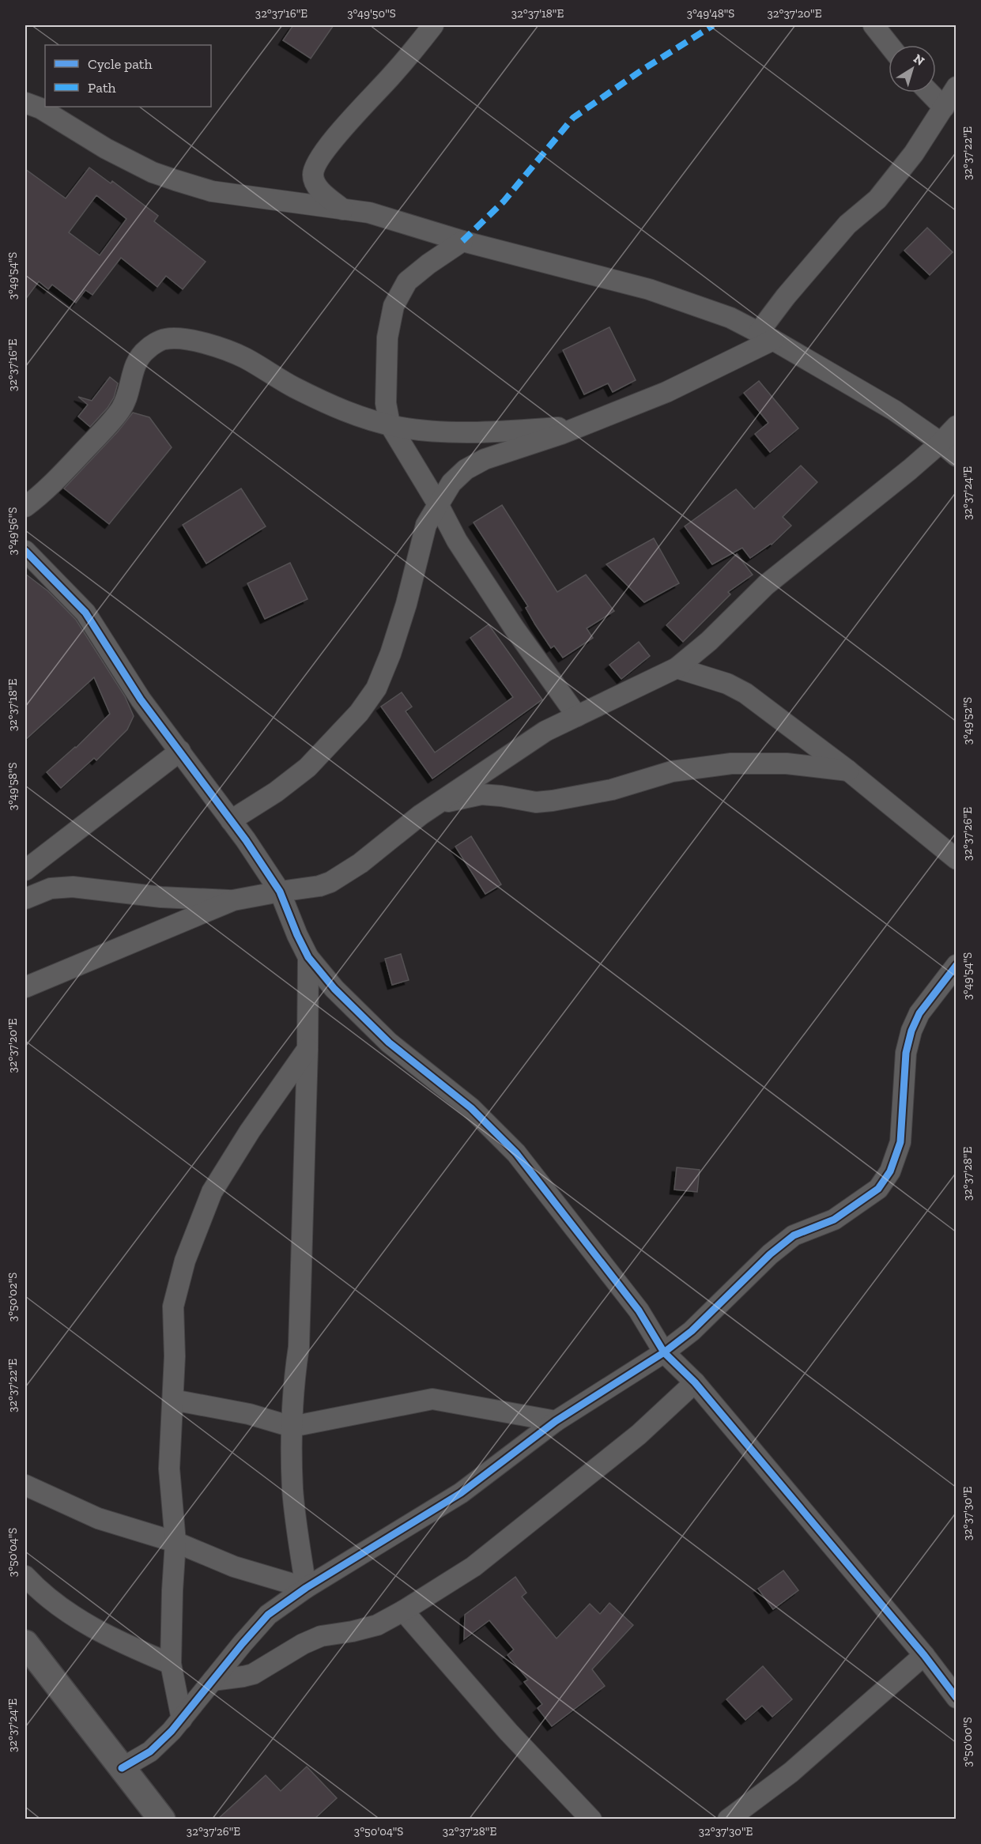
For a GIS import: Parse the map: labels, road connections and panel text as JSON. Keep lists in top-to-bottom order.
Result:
{
  "legend": ["Cycle path", "Path"],
  "north": "top right",
  "coordinates": [
    "32°37'16\"E",
    "3°49'50\"S",
    "32°37'18\"E",
    "3°49'48\"S",
    "32°37'20\"E",
    "32°37'22\"E",
    "3°49'54\"S",
    "32°37'24\"E",
    "3°49'56\"S",
    "3°49'52\"S",
    "3°49'58\"S",
    "32°37'26\"E",
    "32°37'28\"E",
    "3°50'02\"S",
    "32°37'30\"E",
    "3°50'04\"S",
    "3°50'00\"S"
  ]
}
